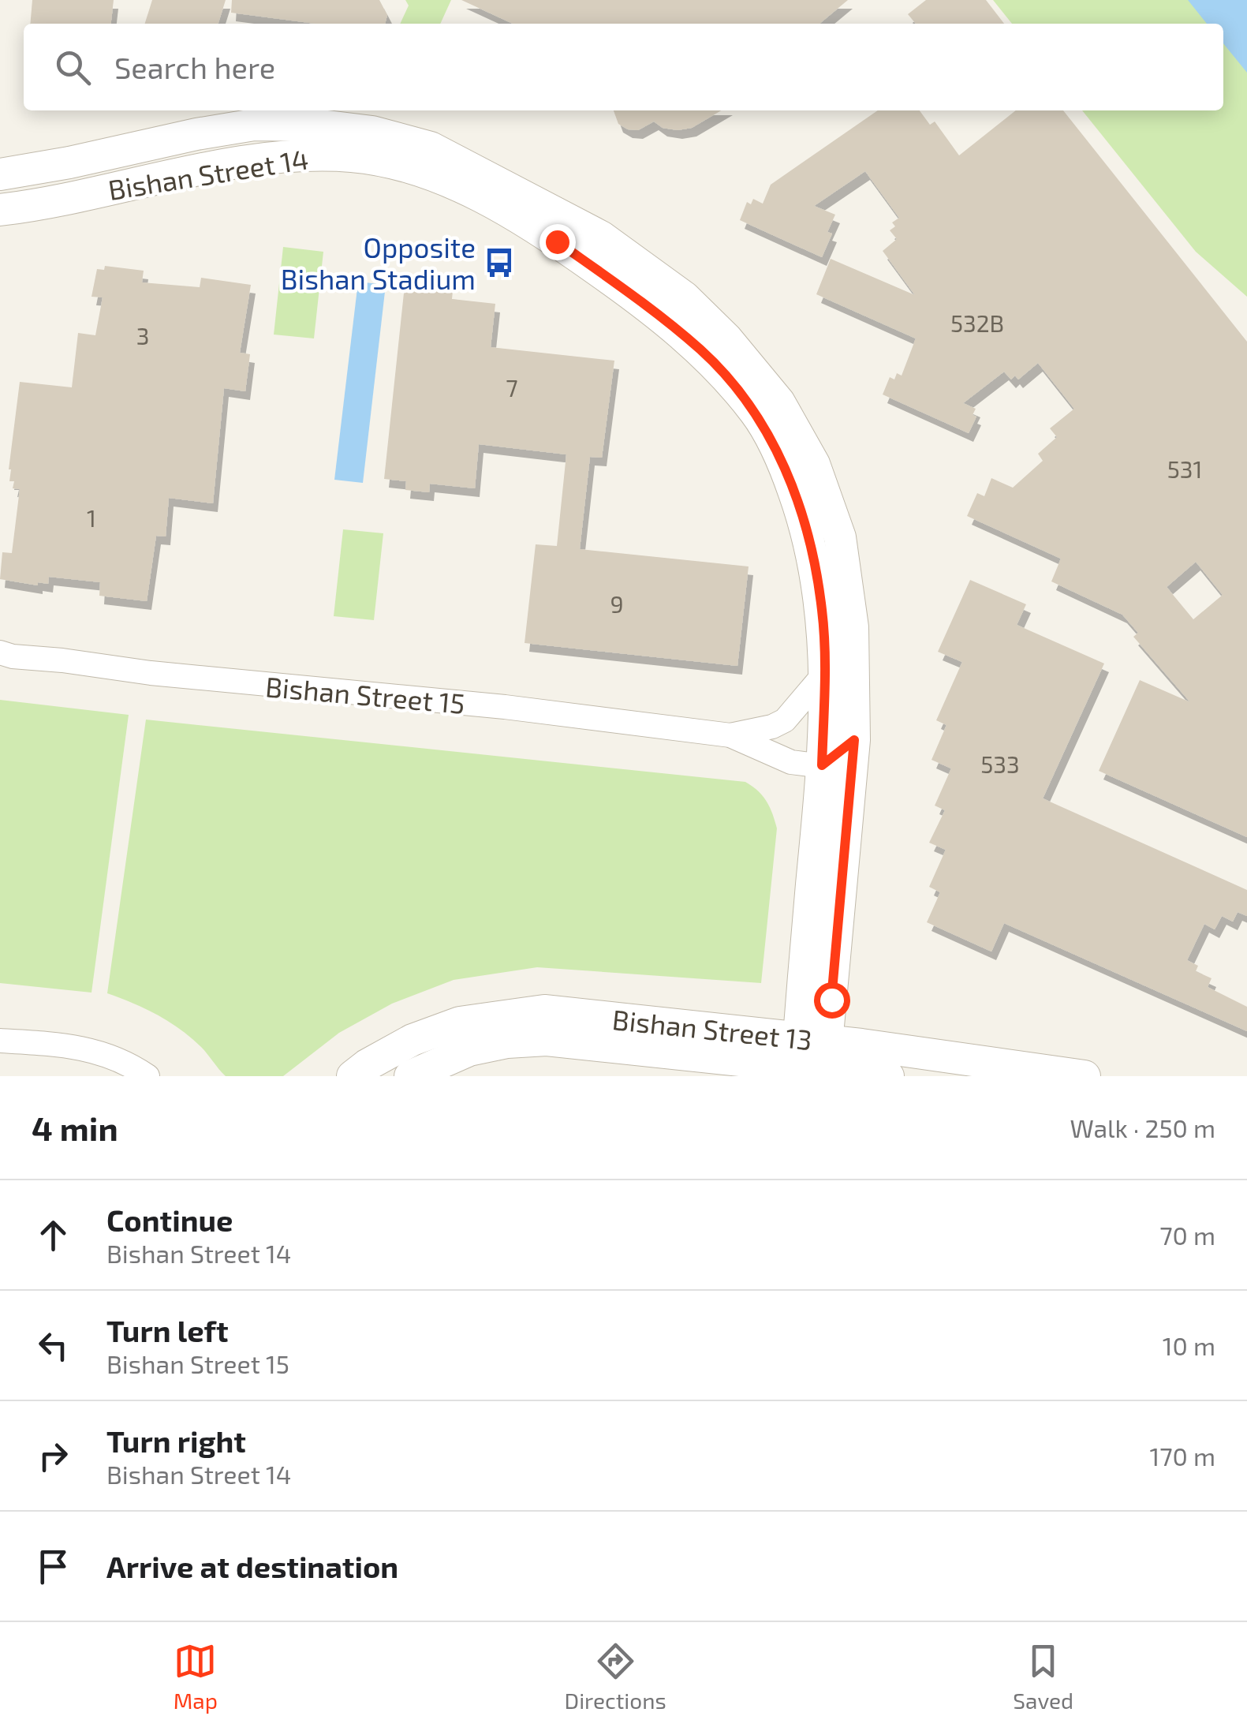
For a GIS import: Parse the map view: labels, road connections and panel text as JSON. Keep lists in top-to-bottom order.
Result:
{
  "streets": {
    "street": ["Bishan Street 14", "Bishan Street 15", "Bishan Street 13"]
  },
  "crossings": [
    ["Bishan Street 14", "Bishan Street 15"],
    ["Bishan Street 14", "Bishan Street 13"]
  ],
  "places": {
    "bus stop": ["Opposite Bishan Stadium"]
  },
  "house_numbers": [
    "532B",
    "3",
    "7",
    "531",
    "1",
    "9",
    "533"
  ],
  "page": {
    "search": "Search here",
    "heading": ["4 min", "Walk · 250 m"],
    "list": [
      ["Continue", "Bishan Street 14", "70 m"],
      ["Turn left", "Bishan Street 15", "10 m"],
      ["Turn right", "Bishan Street 14", "170 m"],
      "Arrive at destination"
    ],
    "nav": ["Map", "Directions", "Saved"]
  }
}
